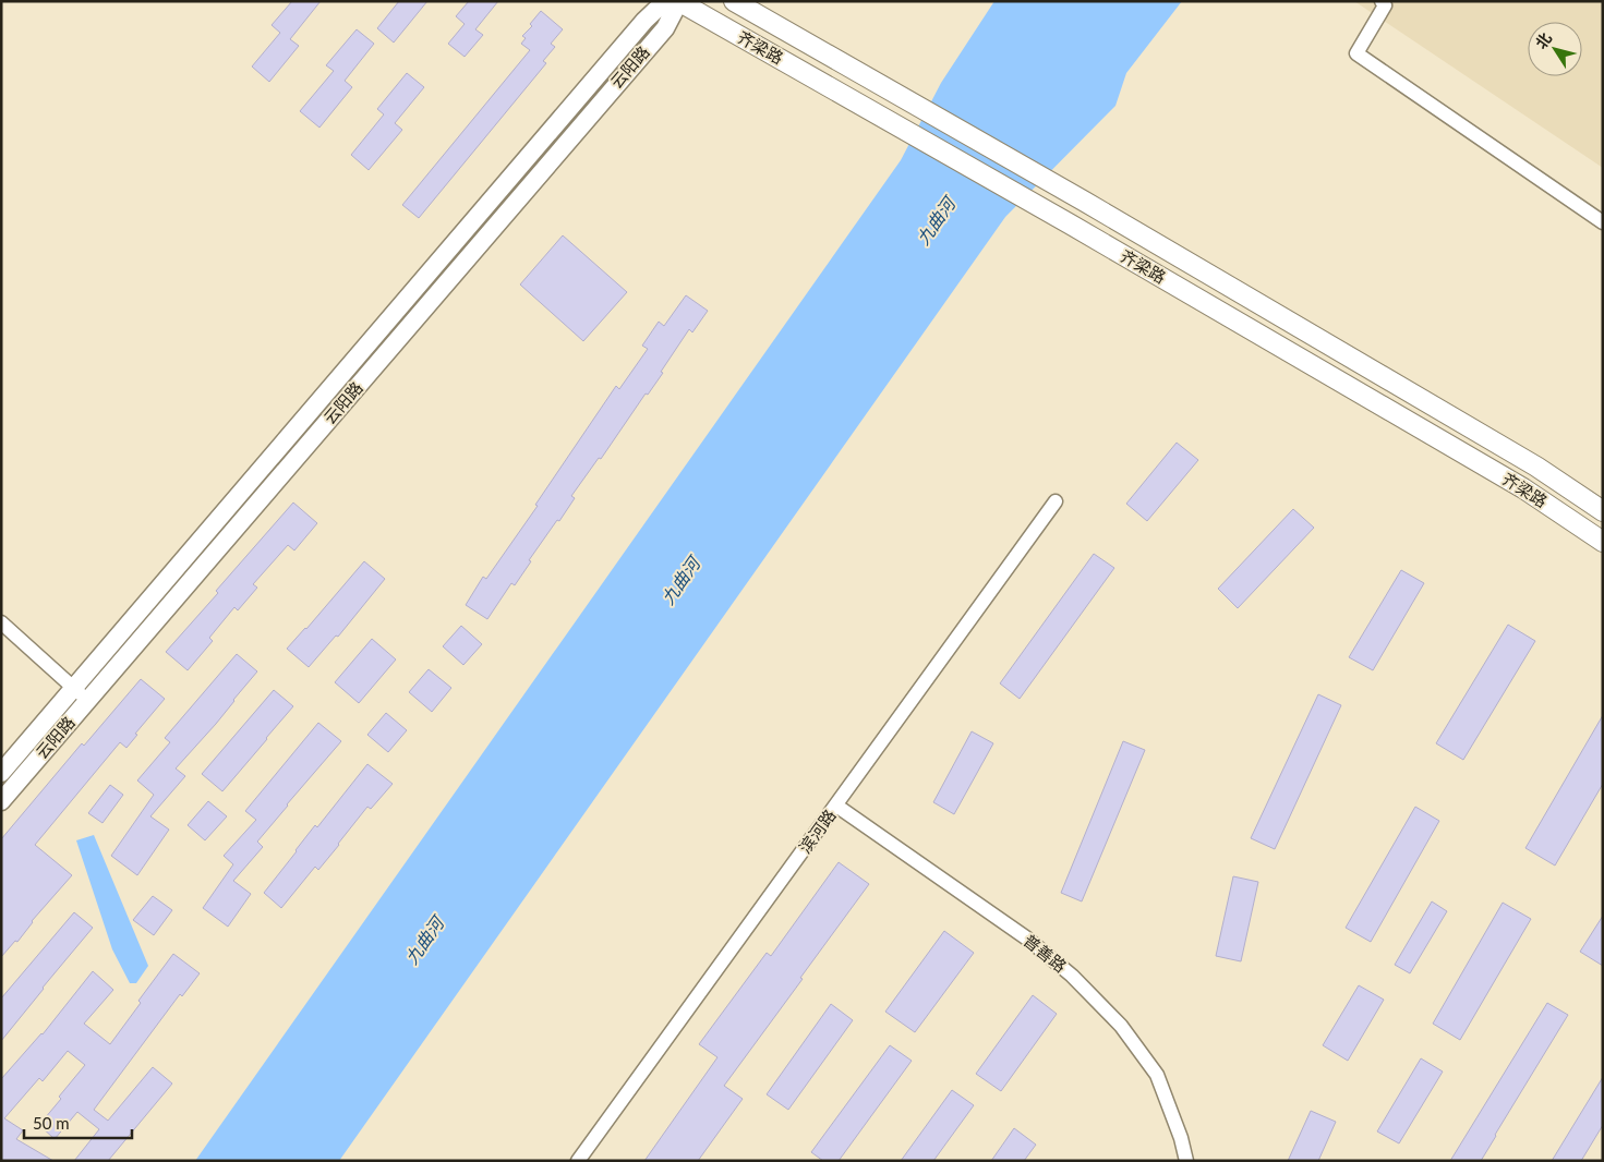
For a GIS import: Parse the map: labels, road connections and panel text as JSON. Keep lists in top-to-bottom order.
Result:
{
  "streets": {
    "main road": ["齐梁路"],
    "street": ["云阳路", "滨河路", "普善路"]
  },
  "crossings": [
    ["齐梁路", "云阳路"],
    ["滨河路", "普善路"]
  ],
  "water": ["九曲河"],
  "scale_bar": "50 m",
  "north": "top left"
}
